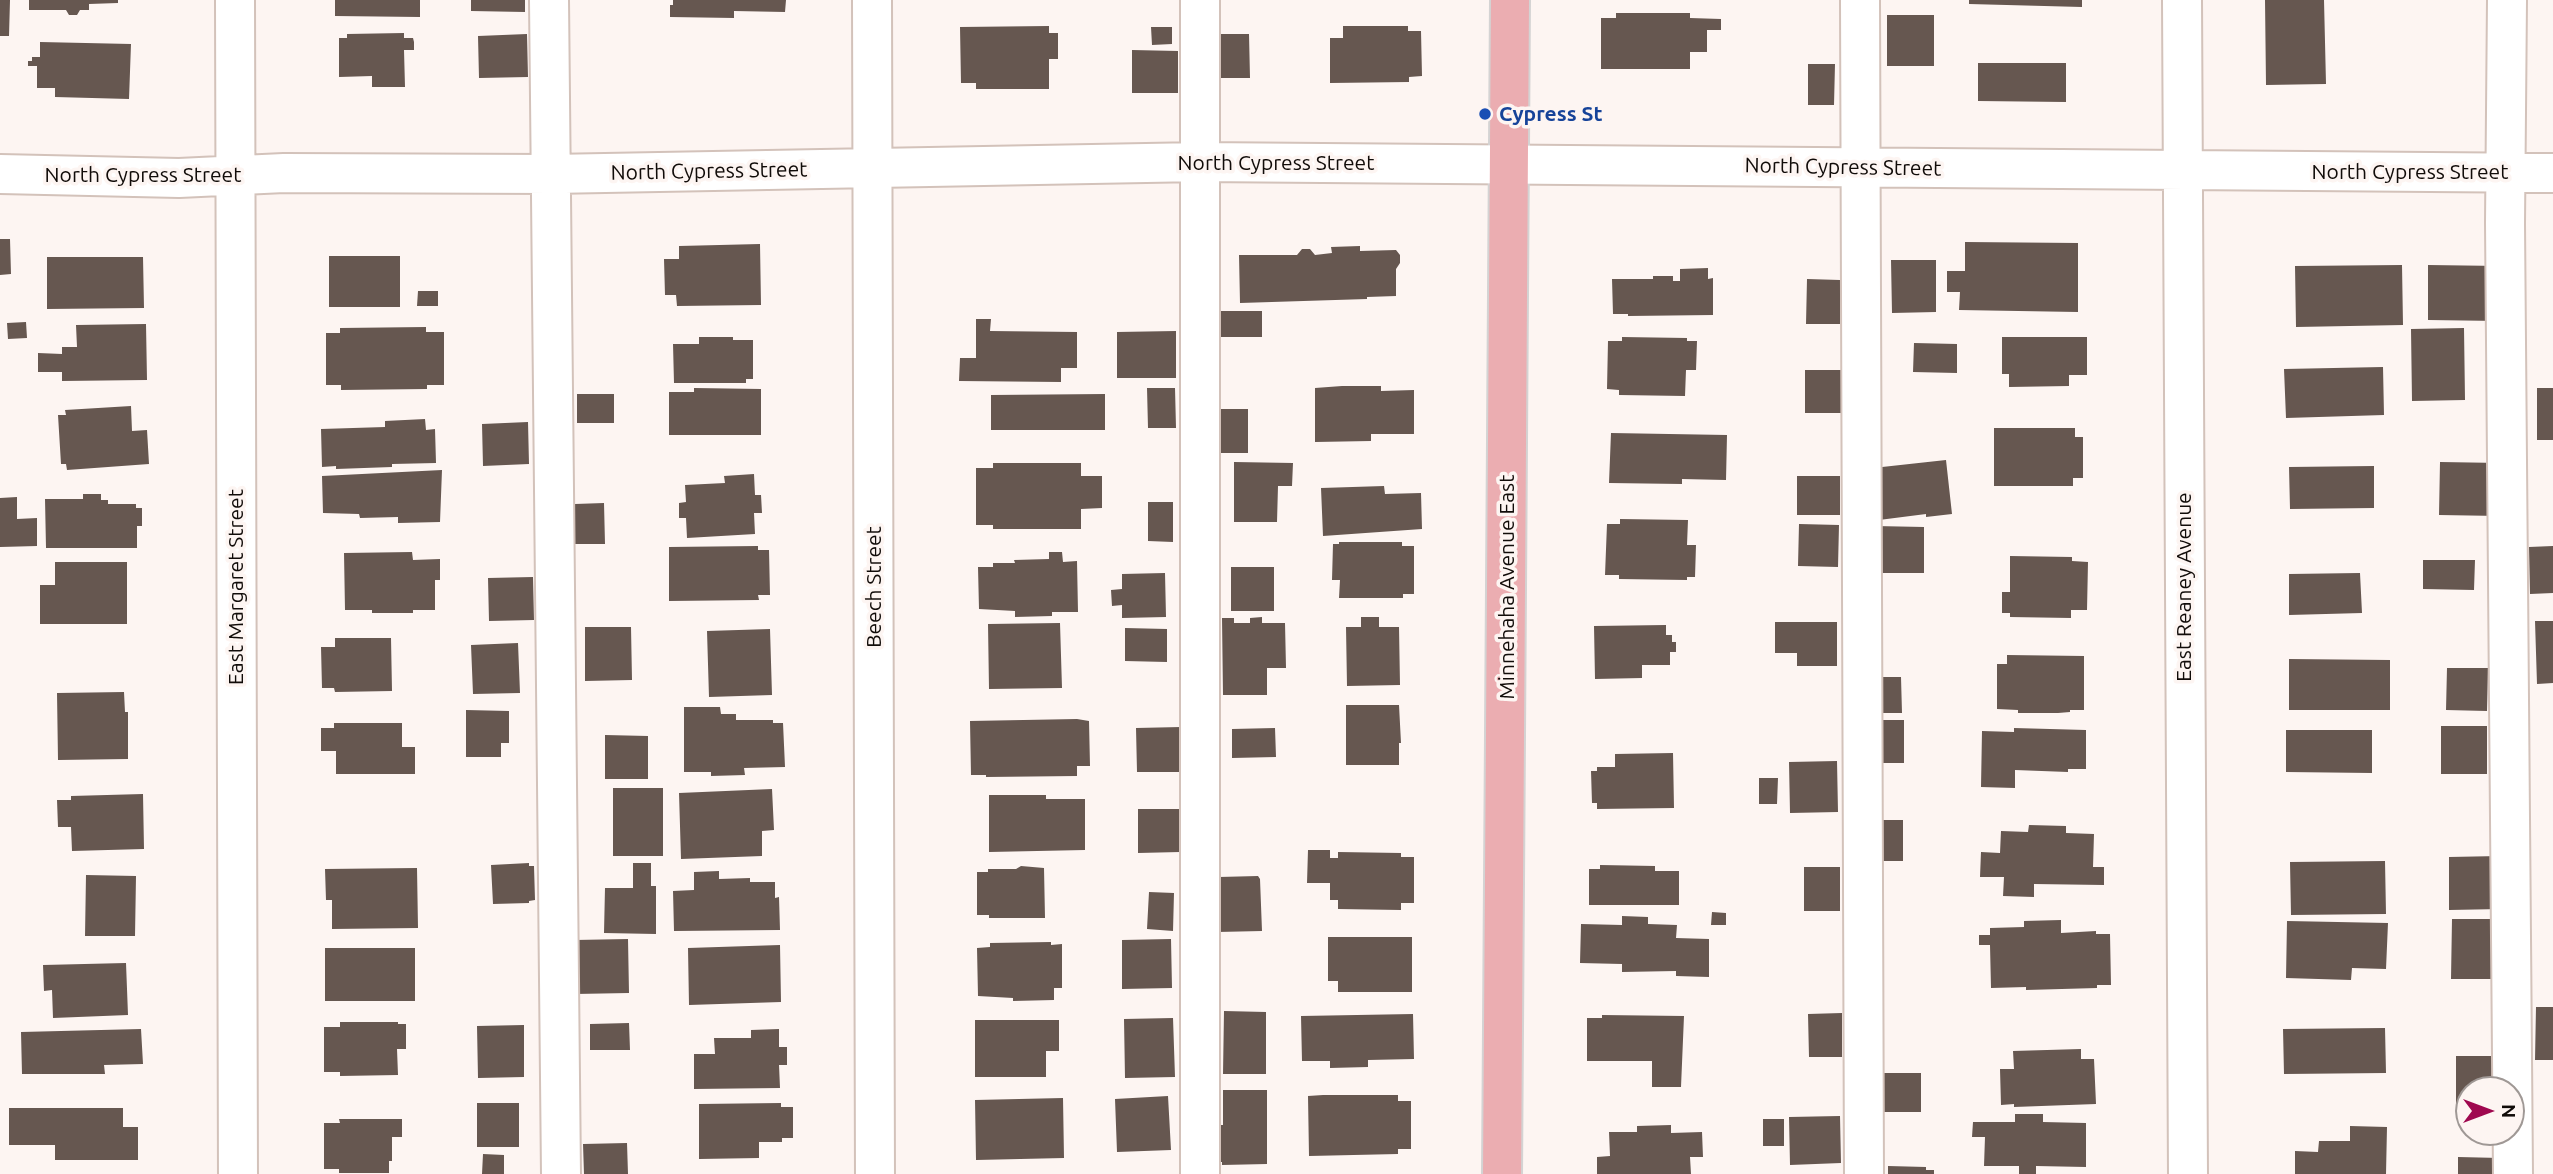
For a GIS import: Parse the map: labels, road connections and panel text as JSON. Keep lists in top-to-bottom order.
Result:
{
  "streets": {
    "main road": ["Minnehaha Avenue East"],
    "street": [
      "North Cypress Street",
      "East Margaret Street",
      "Beech Street",
      "East Reaney Avenue"
    ]
  },
  "crossings": [
    ["North Cypress Street", "East Margaret Street"],
    ["North Cypress Street", "Beech Street"],
    ["North Cypress Street", "Minnehaha Avenue East"],
    ["North Cypress Street", "East Reaney Avenue"]
  ],
  "places": ["Cypress St"],
  "north": "right"
}
